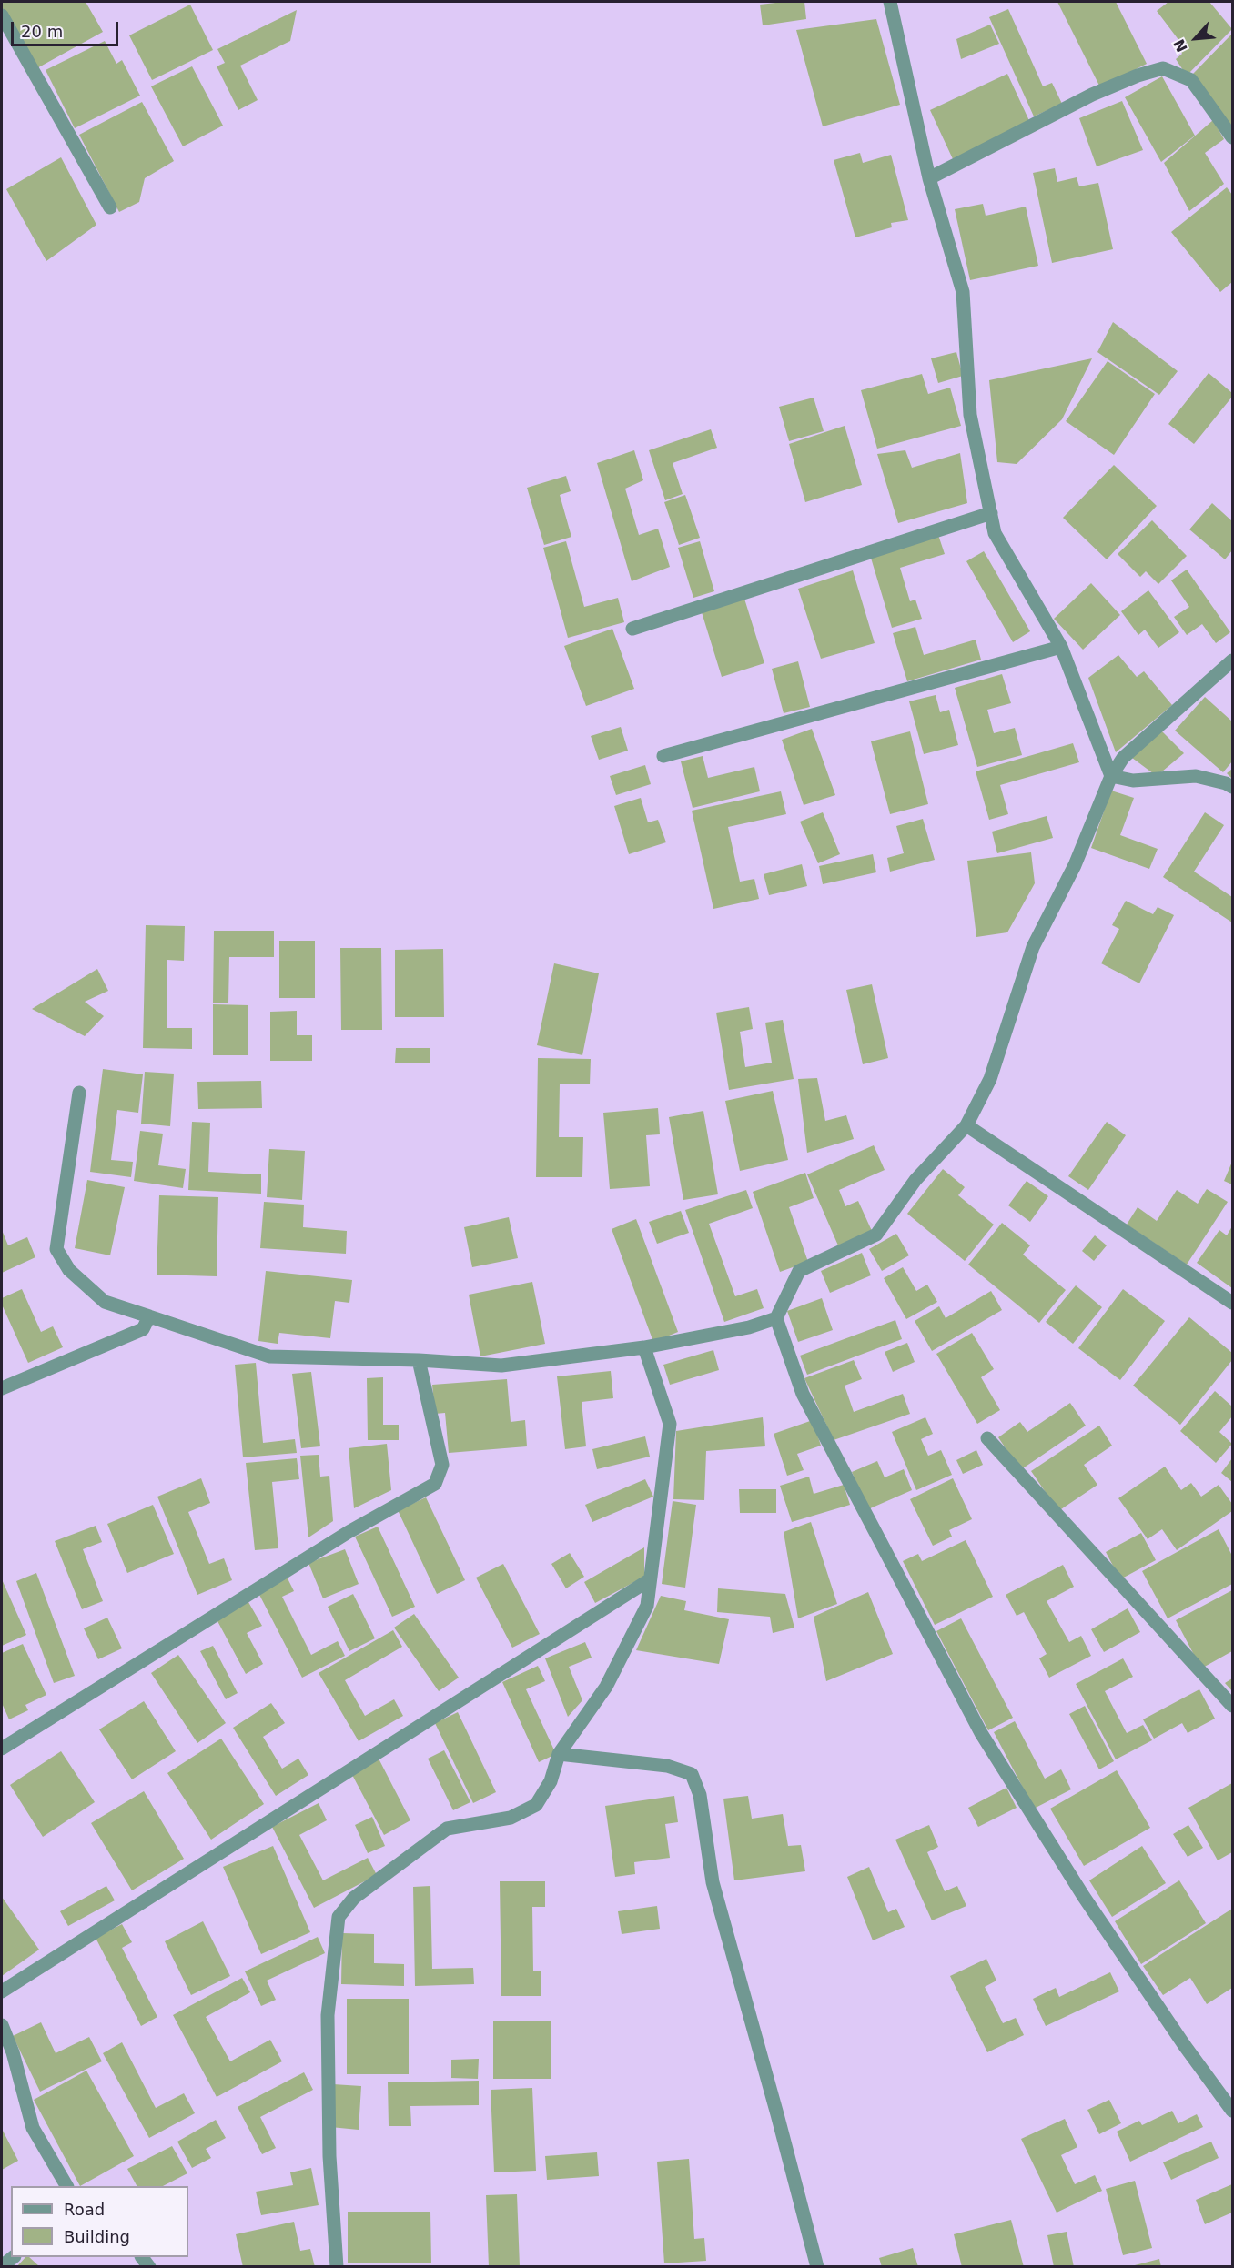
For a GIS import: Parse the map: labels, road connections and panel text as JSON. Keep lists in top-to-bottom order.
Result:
{
  "legend": ["Road", "Building"],
  "scale_bar": "20 m",
  "north": "bottom left"
}
